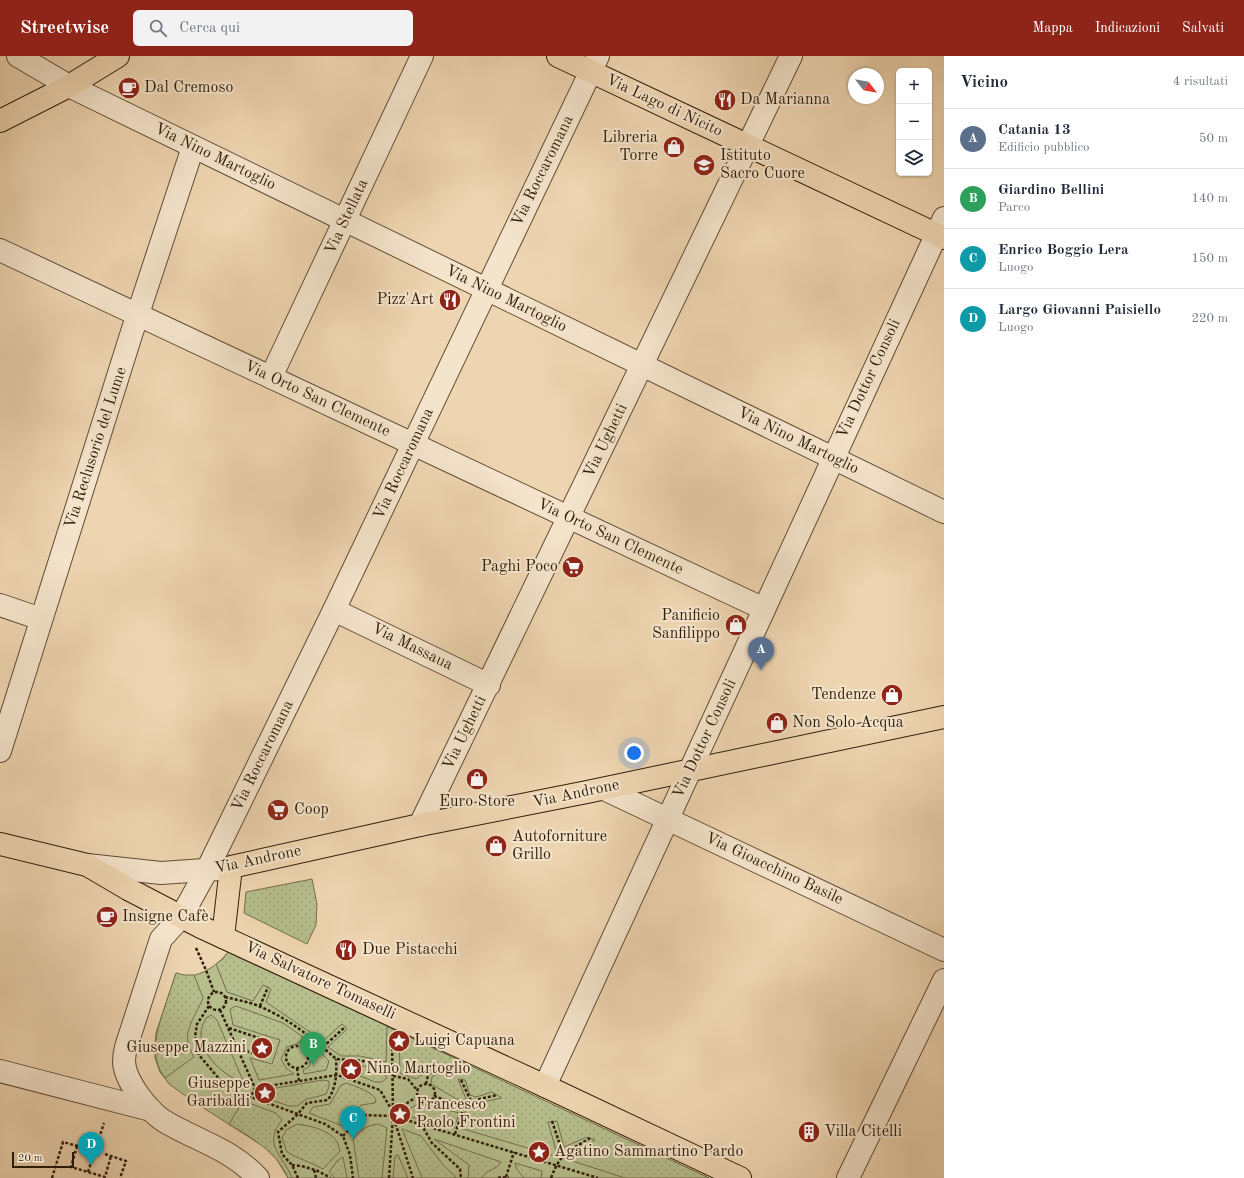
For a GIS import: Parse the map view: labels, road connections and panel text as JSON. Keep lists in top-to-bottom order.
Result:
{
  "streets": {
    "main road": ["Via Lago di Nicito", "Via Androne", "Via Salvatore Tomaselli"],
    "street": [
      "Via Nino Martoglio",
      "Via Roccaromana",
      "Via Stellata",
      "Via Dottor Consoli",
      "Via Orto San Clemente",
      "Via Ughetti",
      "Via Reclusorio del Lume",
      "Via Massaua",
      "Via Gioacchino Basile"
    ]
  },
  "crossings": [
    ["Via Lago di Nicito", "Via Roccaromana"],
    ["Via Lago di Nicito", "Via Dottor Consoli"],
    ["Via Lago di Nicito", "Via Ughetti"],
    ["Via Nino Martoglio", "Via Roccaromana"],
    ["Via Nino Martoglio", "Via Stellata"],
    ["Via Nino Martoglio", "Via Dottor Consoli"],
    ["Via Nino Martoglio", "Via Ughetti"],
    ["Via Nino Martoglio", "Via Reclusorio del Lume"],
    ["Via Roccaromana", "Via Orto San Clemente"],
    ["Via Roccaromana", "Via Massaua"],
    ["Via Roccaromana", "Via Androne"],
    ["Via Roccaromana", "Via Salvatore Tomaselli"],
    ["Via Stellata", "Via Orto San Clemente"],
    ["Via Dottor Consoli", "Via Orto San Clemente"],
    ["Via Dottor Consoli", "Via Androne"],
    ["Via Dottor Consoli", "Via Gioacchino Basile"],
    ["Via Dottor Consoli", "Via Salvatore Tomaselli"],
    ["Via Orto San Clemente", "Via Ughetti"],
    ["Via Orto San Clemente", "Via Reclusorio del Lume"],
    ["Via Ughetti", "Via Massaua"],
    ["Via Ughetti", "Via Androne"],
    ["Via Androne", "Via Gioacchino Basile"],
    ["Via Androne", "Via Salvatore Tomaselli"]
  ],
  "places": {
    "cafe": ["Dal Cremoso", "Insigne Cafè"],
    "restaurant": ["Da Marianna", "Pizz'Art", "Due Pistacchi"],
    "shop": [
      "Libreria Torre",
      "Panificio Sanfilippo",
      "Tendenze",
      "Non Solo Acqua",
      "Euro Store",
      "Autoforniture Grillo"
    ],
    "school or university": ["Istituto Sacro Cuore"],
    "supermarket": ["Paghi Poco", "Coop"],
    "place": [
      "Luigi Capuana",
      "Giuseppe Mazzini",
      "Nino Martoglio",
      "Giuseppe Garibaldi",
      "Francesco Paolo Frontini",
      "Agatino Sammartino Pardo"
    ],
    "building": ["Villa Citelli"]
  },
  "scale_bar": "20 m",
  "north": "bottom right",
  "page": {
    "header": "Streetwise",
    "search": "Cerca qui",
    "nav": ["Mappa", "Indicazioni", "Salvati"],
    "heading": ["Vicino", "4 risultati"],
    "map_buttons": ["+", "−"],
    "list": [
      {
        "mark": "A",
        "name": "Catania 13",
        "note": "Edificio pubblico",
        "value": "50 m"
      },
      {
        "mark": "B",
        "name": "Giardino Bellini",
        "note": "Parco",
        "value": "140 m"
      },
      {
        "mark": "C",
        "name": "Enrico Boggio Lera",
        "note": "Luogo",
        "value": "150 m"
      },
      {
        "mark": "D",
        "name": "Largo Giovanni Paisiello",
        "note": "Luogo",
        "value": "220 m"
      }
    ],
    "pins": [
      "A",
      "B",
      "C",
      "D"
    ],
    "scale": "20 m"
  }
}
